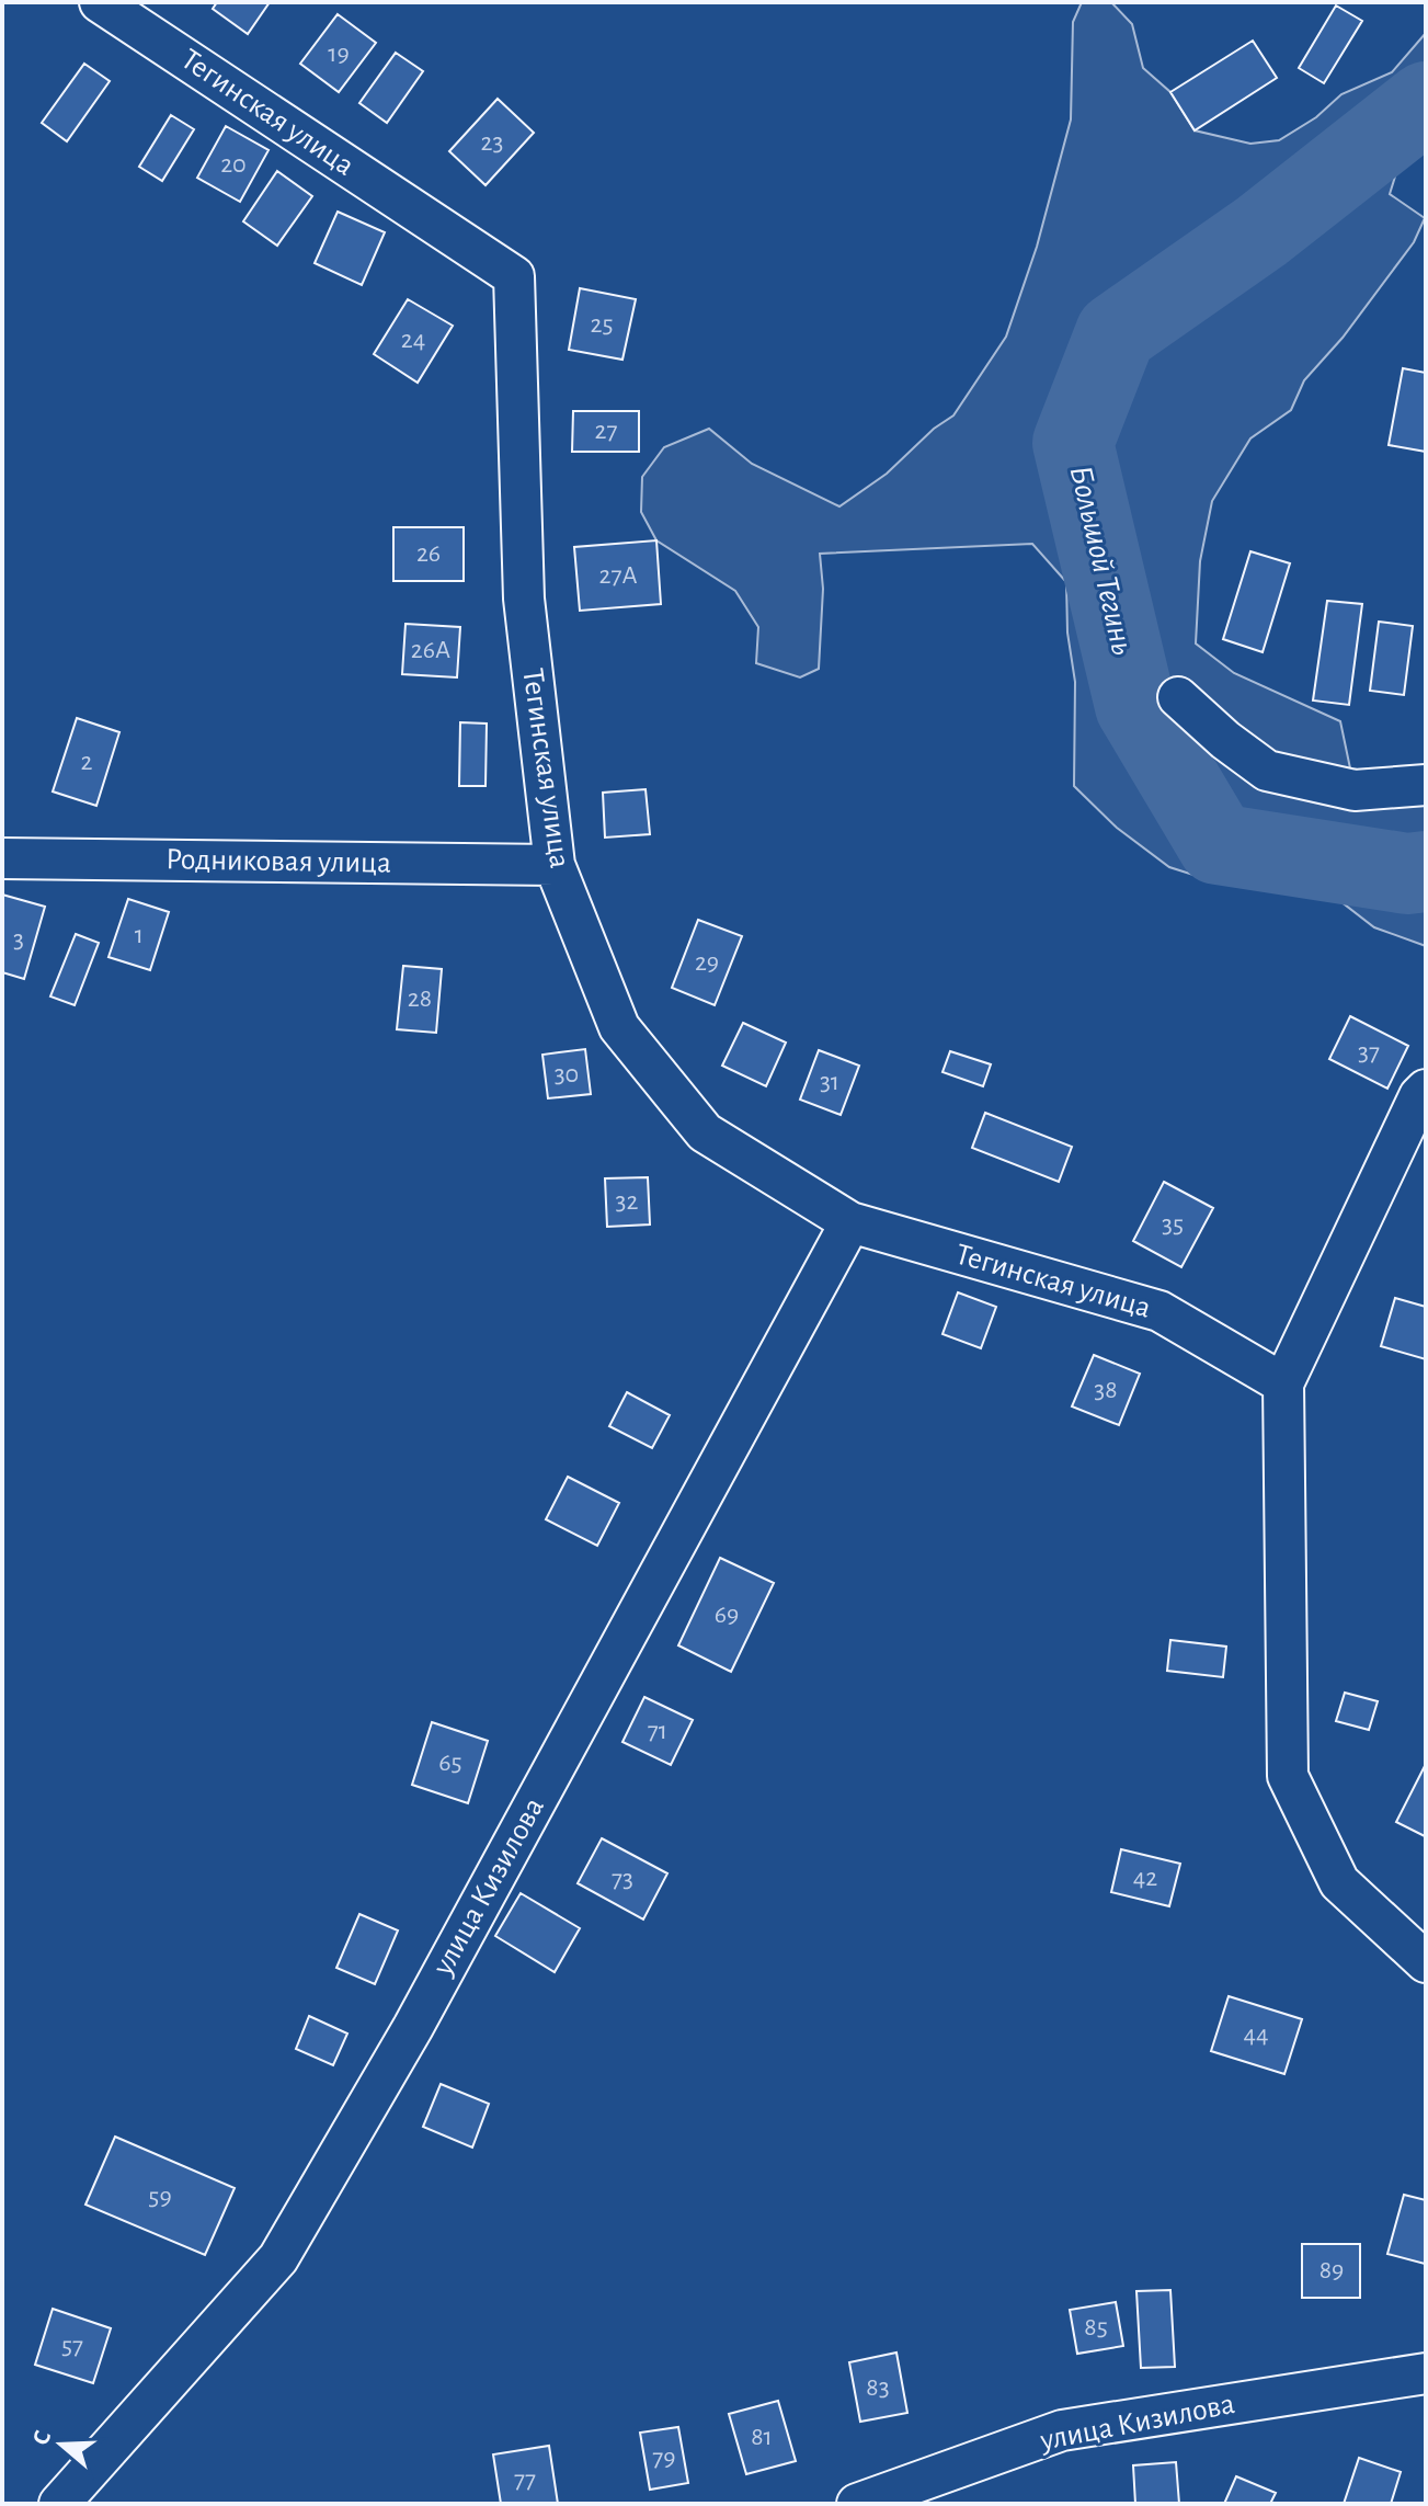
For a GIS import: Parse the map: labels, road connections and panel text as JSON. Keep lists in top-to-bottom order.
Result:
{
  "streets": {
    "street": ["Тегинская улица", "Родниковая улица", "улица Кизилова"]
  },
  "crossings": [
    ["Тегинская улица", "Родниковая улица"],
    ["Тегинская улица", "улица Кизилова"]
  ],
  "water": ["Большой Тегинь"],
  "house_numbers": [
    "19",
    "23",
    "20",
    "25",
    "24",
    "27",
    "26",
    "27А",
    "26А",
    "2",
    "1",
    "3",
    "29",
    "28",
    "37",
    "30",
    "31",
    "32",
    "35",
    "38",
    "69",
    "71",
    "65",
    "42",
    "73",
    "44",
    "59",
    "89",
    "85",
    "57",
    "83",
    "81",
    "79",
    "77"
  ],
  "north": "left"
}
